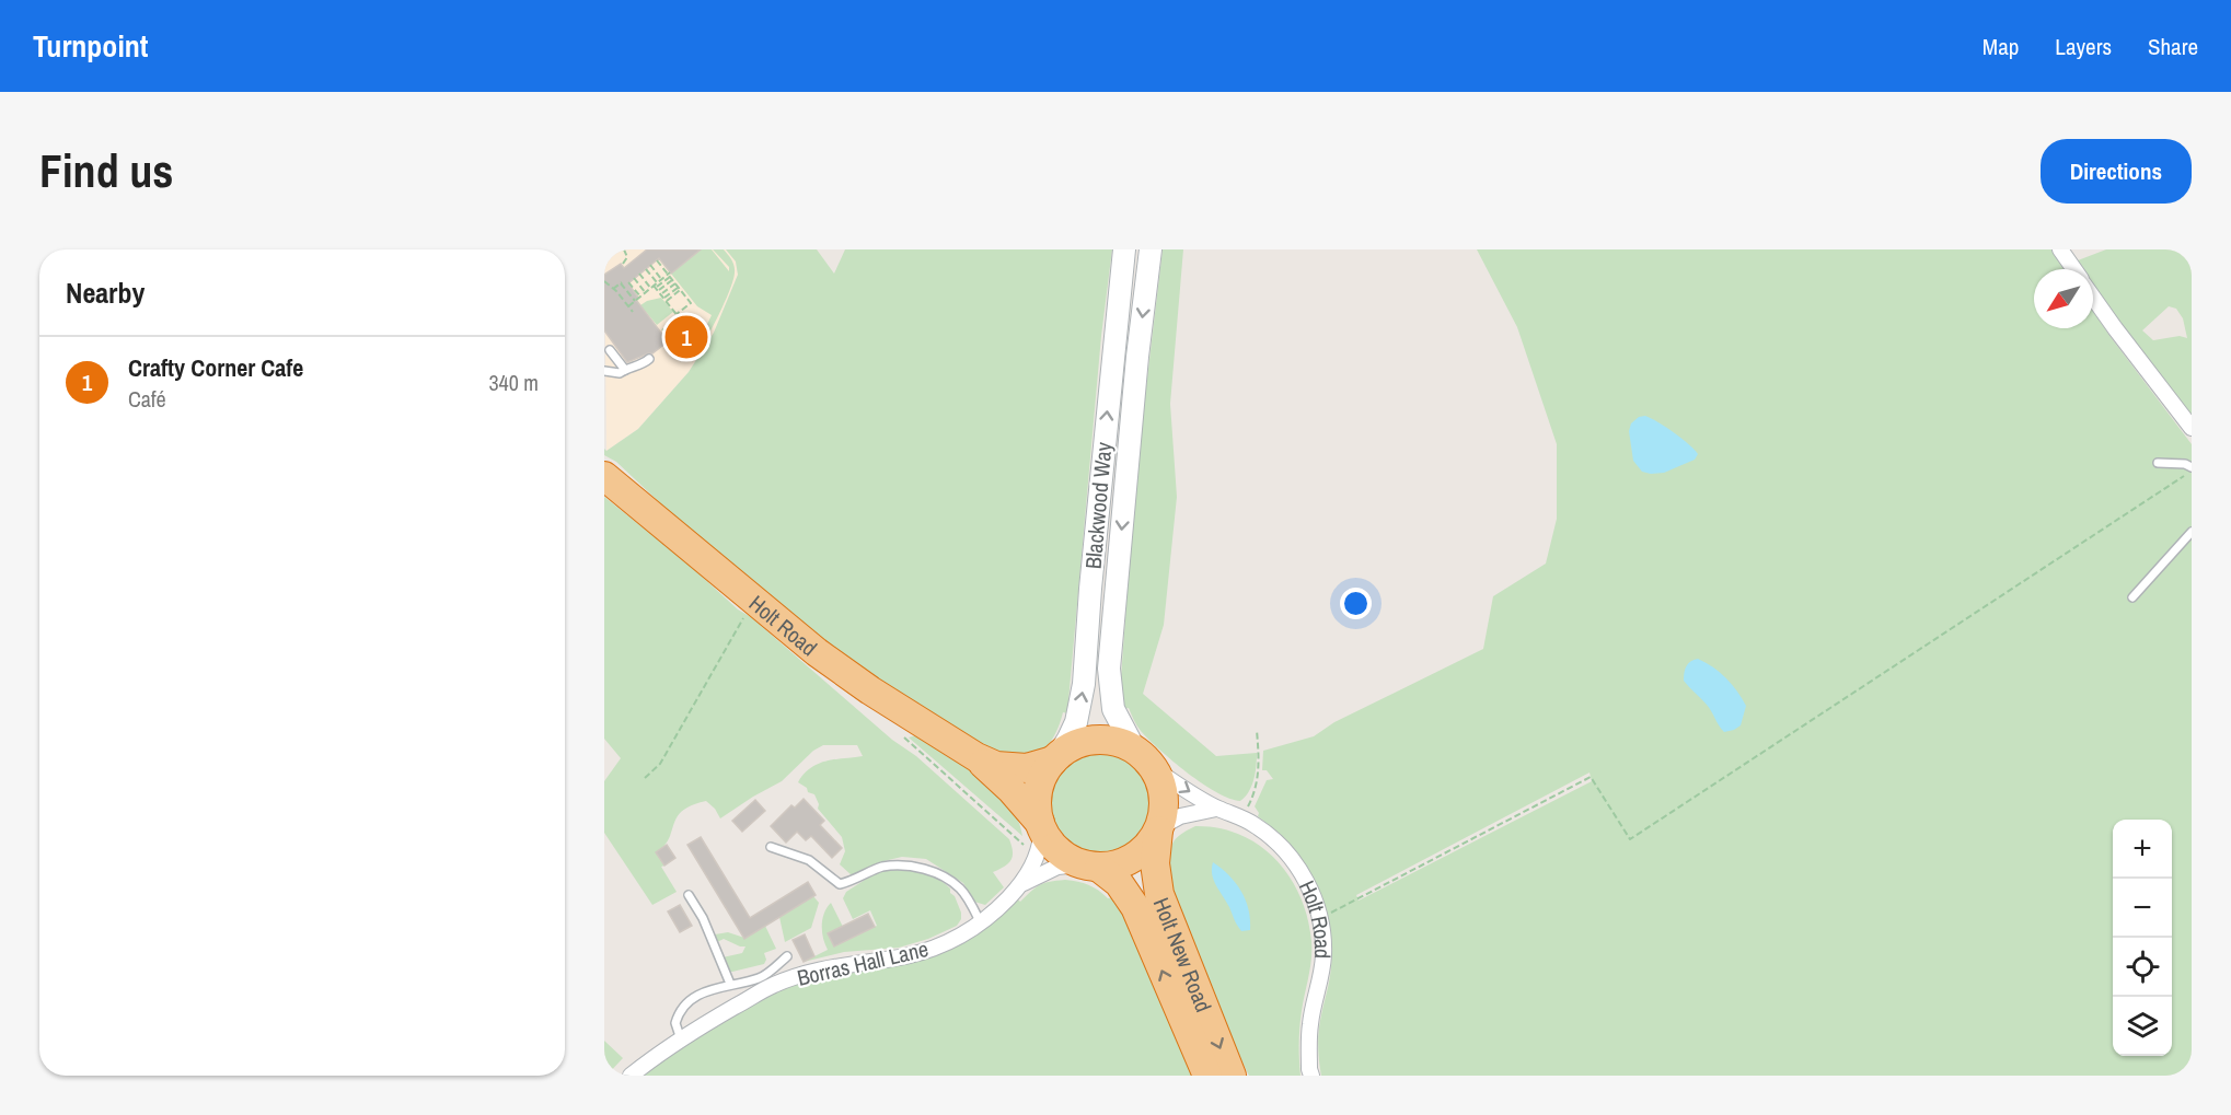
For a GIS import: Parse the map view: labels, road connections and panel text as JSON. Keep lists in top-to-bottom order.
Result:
{
  "streets": {
    "highway": ["Holt Road", "Holt New Road"],
    "street": ["Blackwood Way", "Borras Hall Lane"]
  },
  "crossings": [
    ["Blackwood Way", "Holt Road"],
    ["Blackwood Way", "Holt New Road"],
    ["Blackwood Way", "Borras Hall Lane"],
    ["Holt Road", "Holt New Road"],
    ["Holt Road", "Borras Hall Lane"],
    ["Holt New Road", "Borras Hall Lane"]
  ],
  "north": "bottom left",
  "page": {
    "header": "Turnpoint",
    "nav": ["Map", "Layers", "Share"],
    "buttons": "Directions",
    "title": "Find us",
    "heading": "Nearby",
    "pins": "1",
    "list": [
      {
        "mark": "1",
        "name": "Crafty Corner Cafe",
        "note": "Café",
        "value": "340 m"
      }
    ],
    "map_buttons": ["+", "−"]
  }
}
